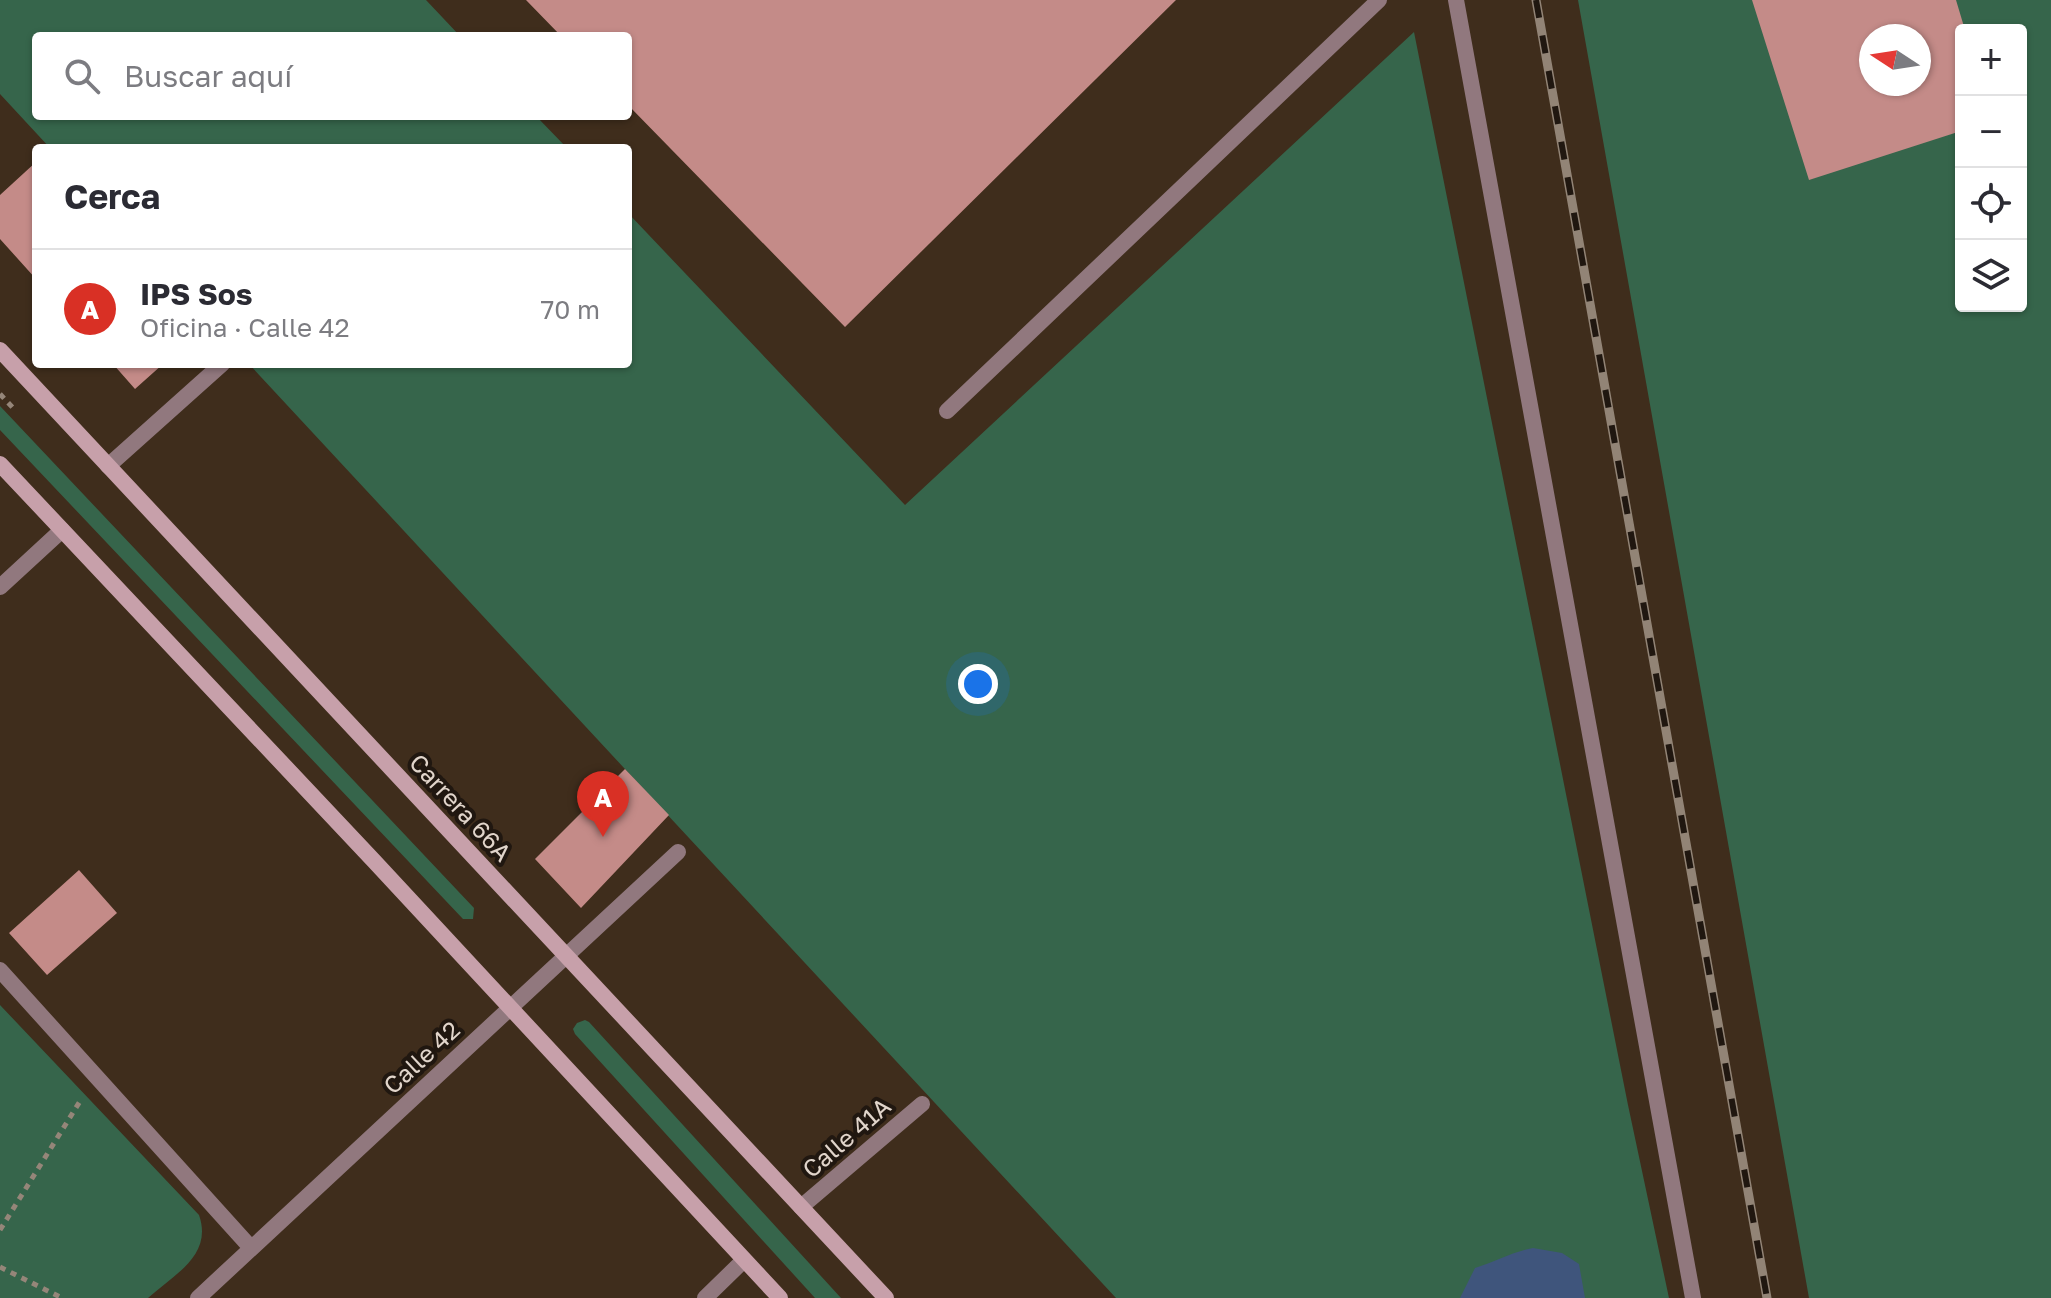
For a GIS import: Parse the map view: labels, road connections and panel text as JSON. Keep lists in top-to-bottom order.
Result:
{
  "streets": {
    "street": ["Carrera 66A", "Calle 42", "Calle 41A"]
  },
  "crossings": [
    ["Carrera 66A", "Calle 42"],
    ["Carrera 66A", "Calle 41A"]
  ],
  "north": "left",
  "page": {
    "map_buttons": ["+", "−"],
    "search": "Buscar aquí",
    "heading": "Cerca",
    "list": [
      {
        "mark": "A",
        "name": "IPS Sos",
        "note": "Oficina · Calle 42",
        "value": "70 m"
      }
    ],
    "pins": "A"
  }
}
